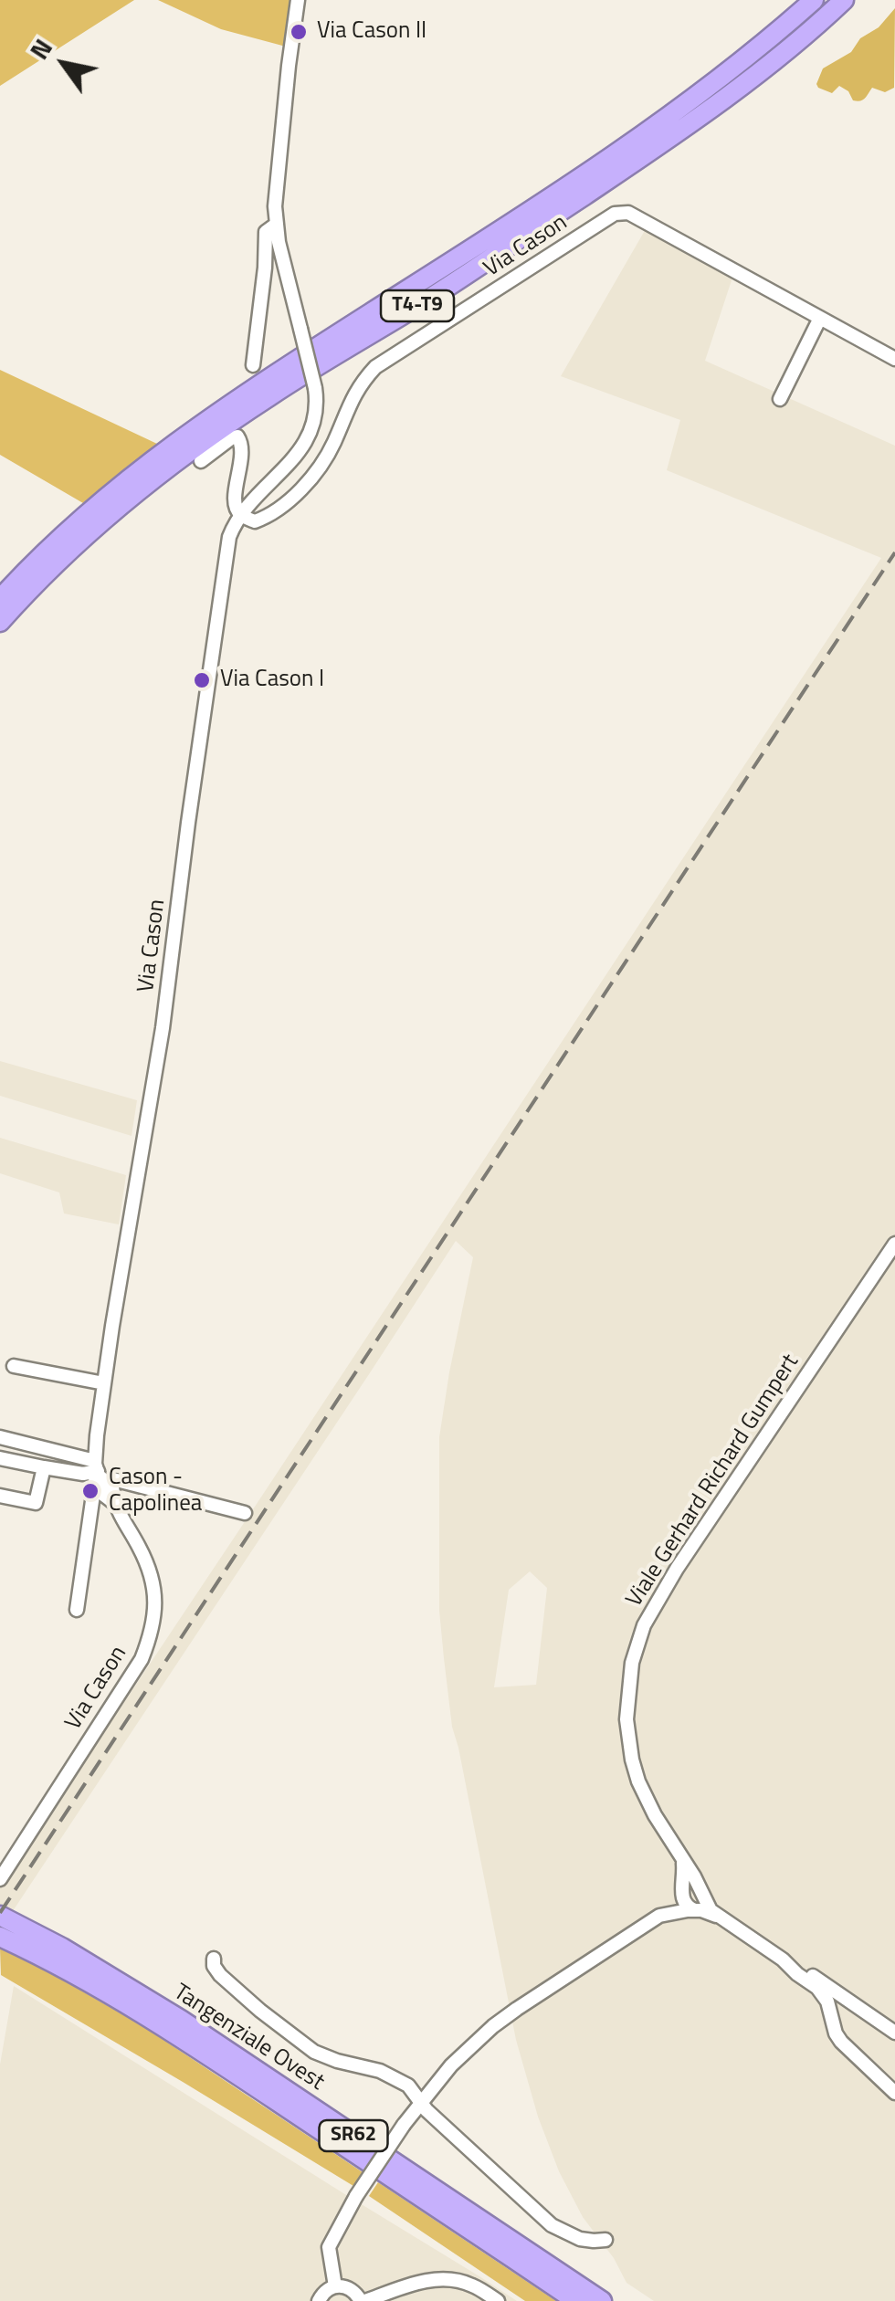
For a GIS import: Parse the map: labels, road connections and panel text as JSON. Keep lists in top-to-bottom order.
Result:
{
  "streets": {
    "highway": ["T4-T9", "Tangenziale Ovest", "SR62"],
    "street": ["Via Cason", "Viale Gerhard Richard Gumpert"]
  },
  "places": ["Via Cason II", "Via Cason I", "Cason - Capolinea"],
  "north": "top left"
}
